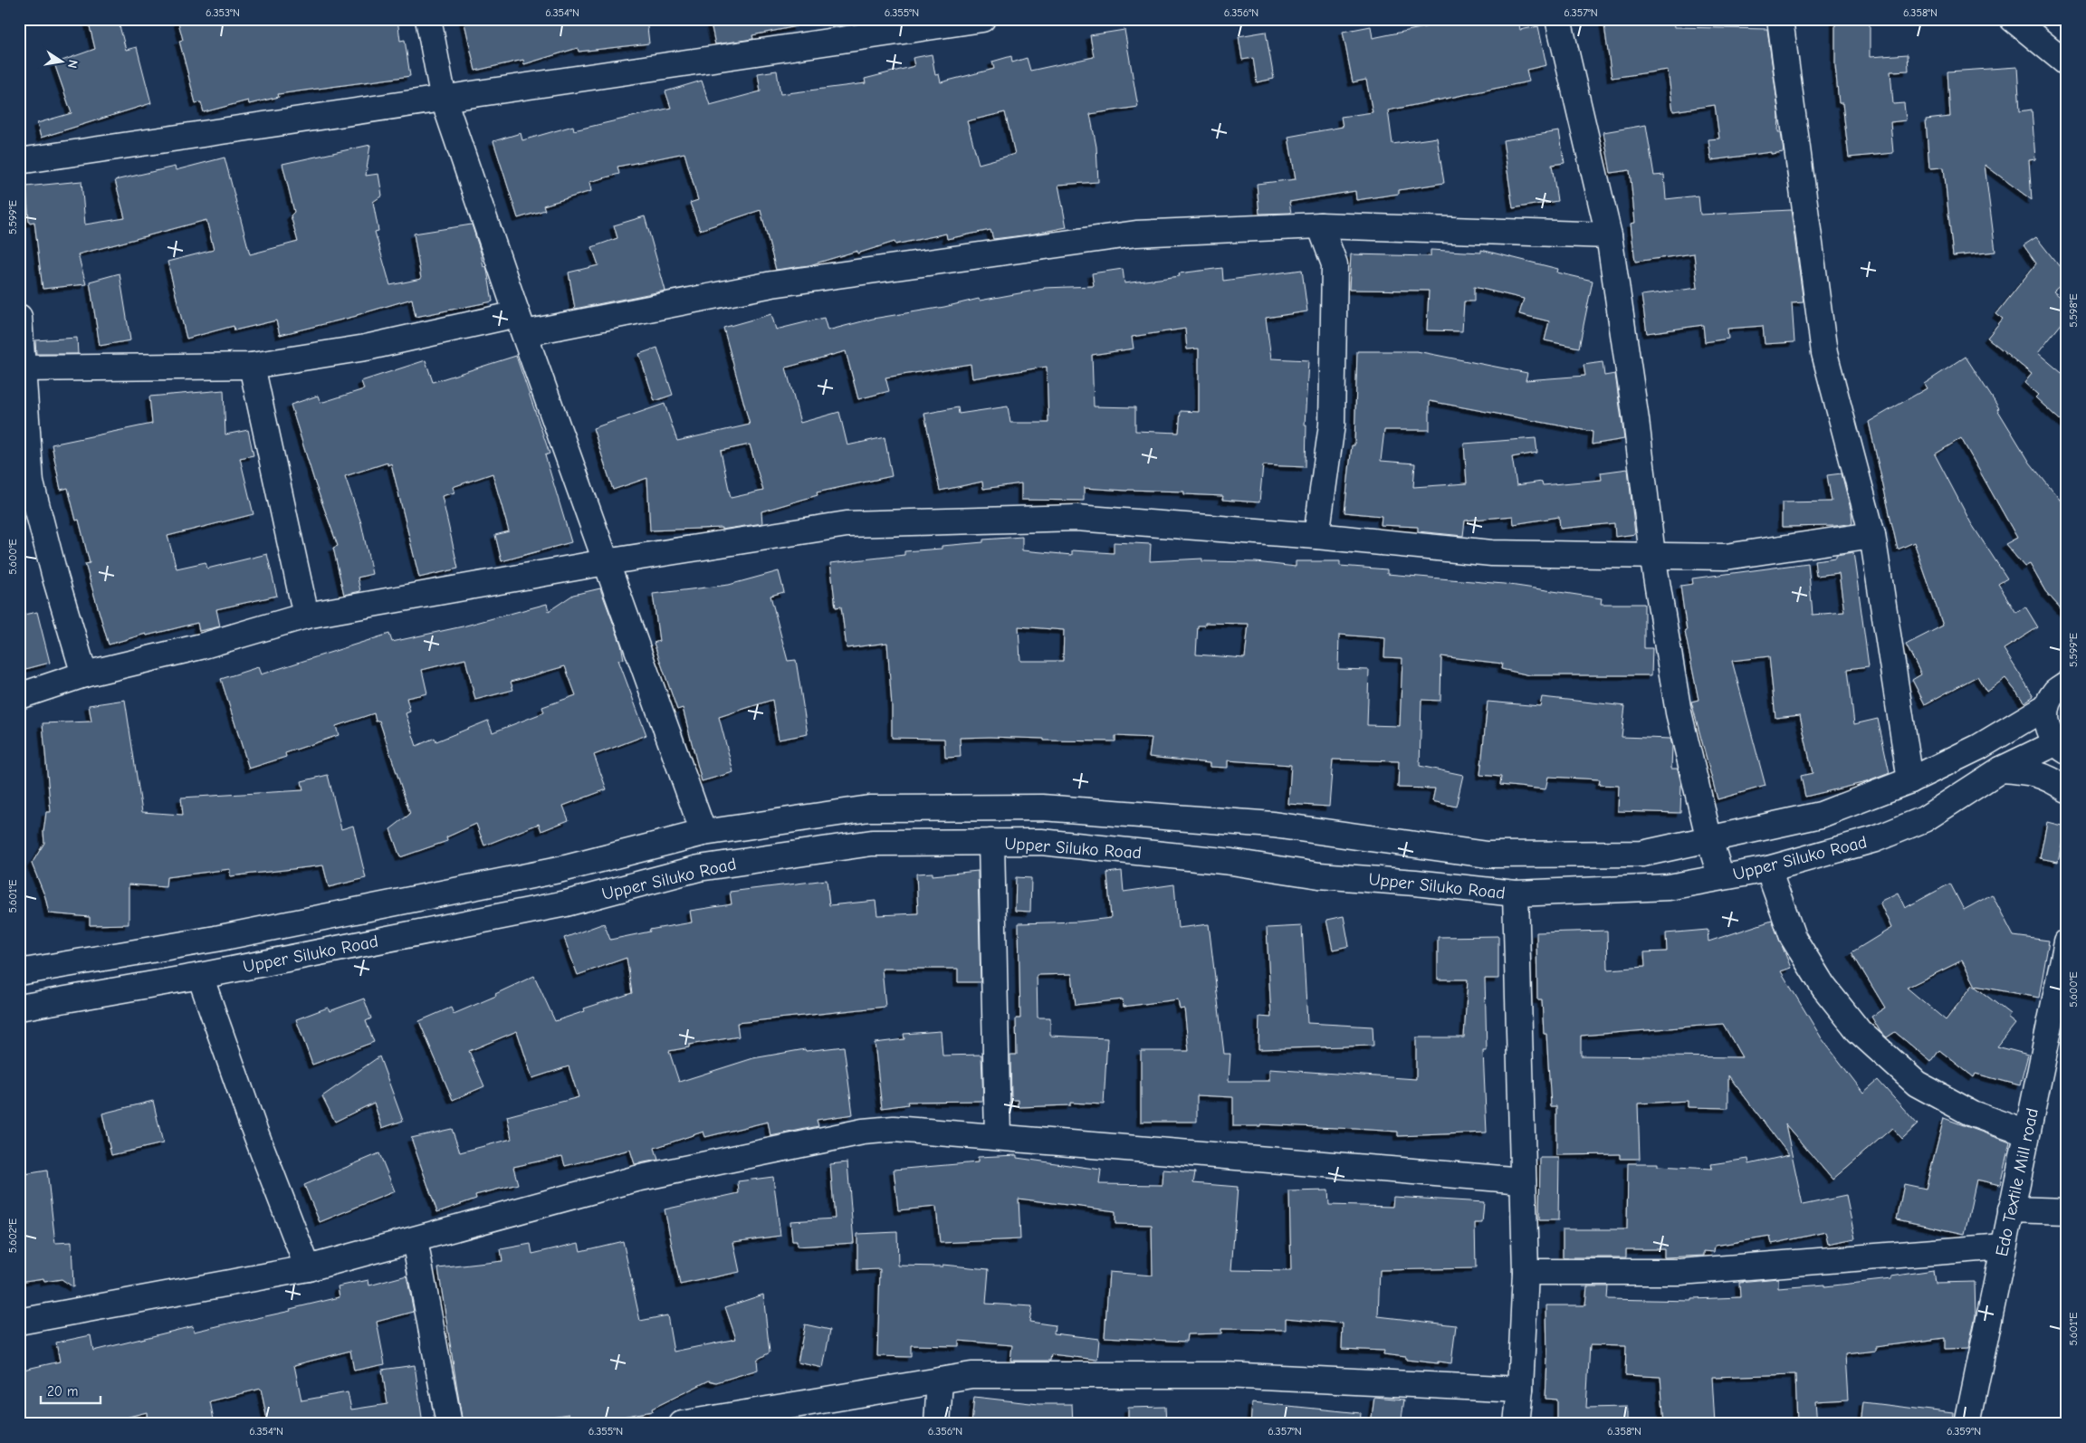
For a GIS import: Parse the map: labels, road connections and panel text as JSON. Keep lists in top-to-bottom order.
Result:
{
  "streets": {
    "street": ["Upper Siluko Road", "Edo Textile Mill road"]
  },
  "scale_bar": "20 m",
  "north": "right",
  "coordinates": [
    "6.353°N",
    "6.354°N",
    "6.355°N",
    "6.356°N",
    "6.357°N",
    "6.358°N",
    "5.599°E",
    "5.598°E",
    "5.600°E",
    "5.601°E",
    "5.602°E",
    "6.359°N"
  ]
}
